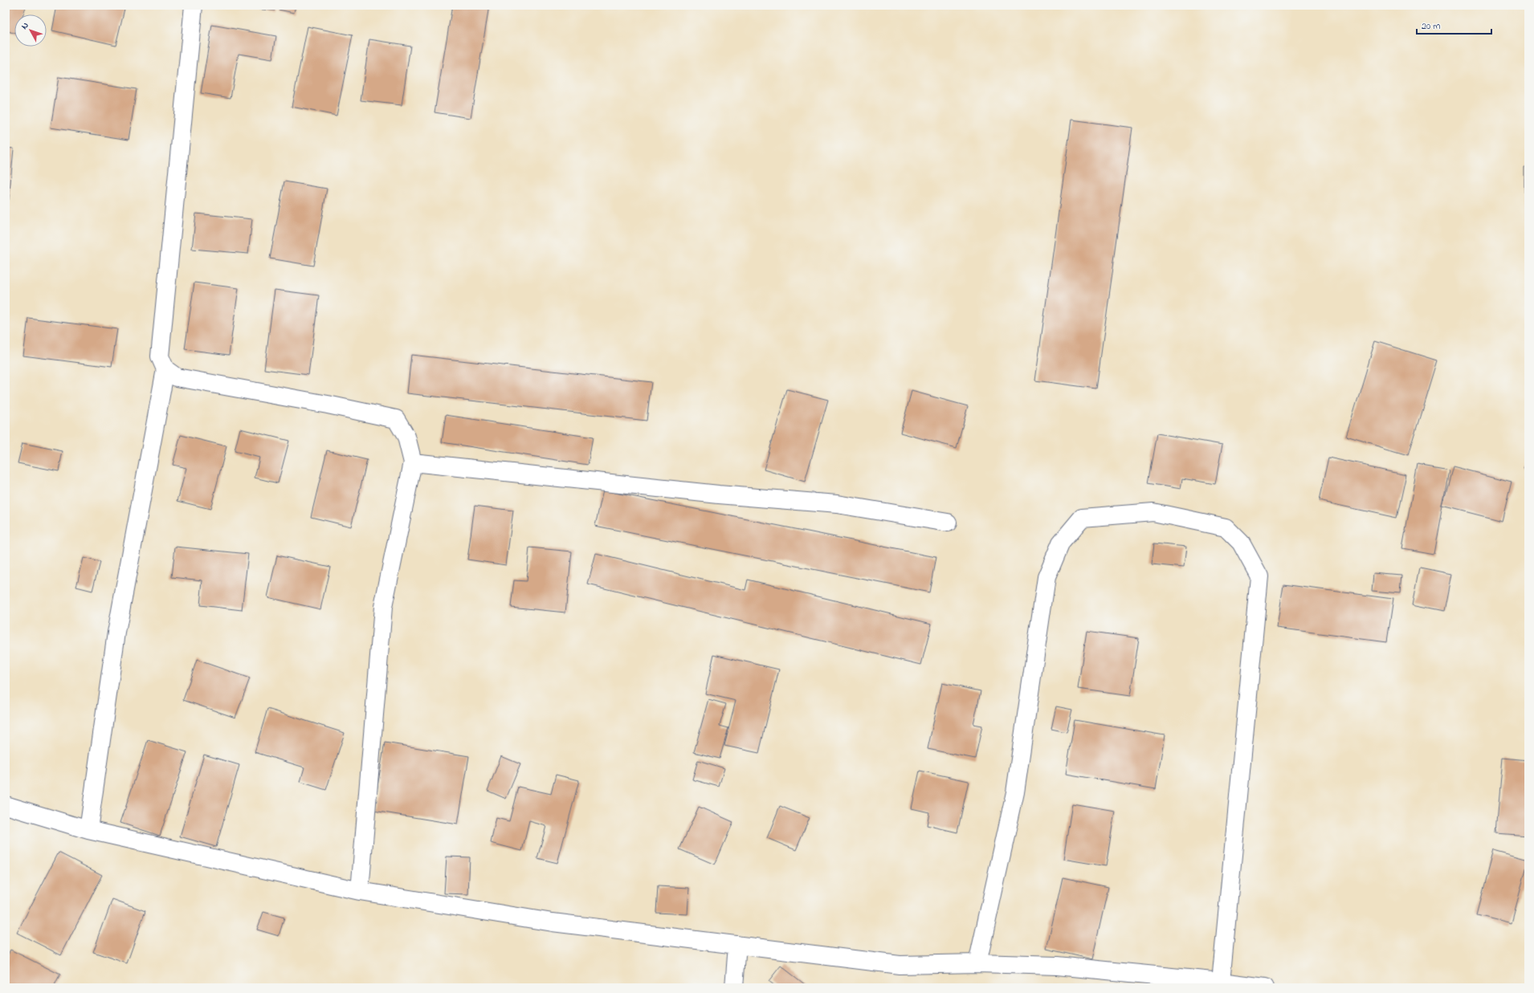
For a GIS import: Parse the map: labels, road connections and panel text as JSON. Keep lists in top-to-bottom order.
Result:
{
  "scale_bar": "20 m",
  "north": "top left"
}
